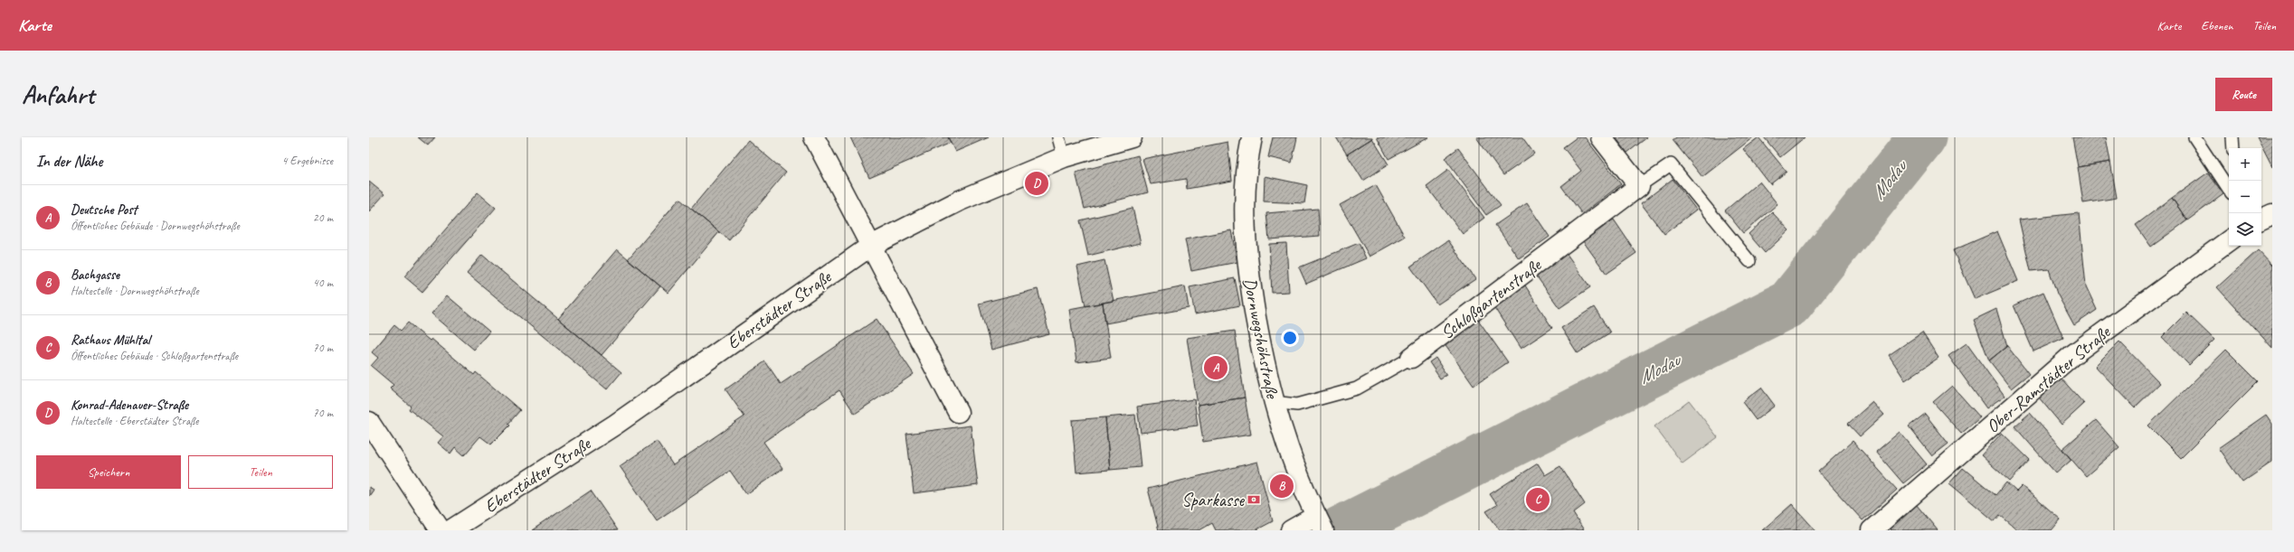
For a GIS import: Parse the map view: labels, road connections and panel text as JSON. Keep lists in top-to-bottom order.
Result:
{
  "streets": {
    "street": [
      "Schloßgartenstraße",
      "Eberstädter Straße",
      "Dornwegshöhstraße",
      "Ober-Ramstädter Straße"
    ]
  },
  "crossings": [
    ["Schloßgartenstraße", "Dornwegshöhstraße"]
  ],
  "water": ["Modau"],
  "places": {
    "bank": ["Sparkasse"]
  },
  "page": {
    "header": "Karte",
    "nav": ["Karte", "Ebenen", "Teilen"],
    "buttons": [
      "Route",
      ["Speichern", "Teilen"]
    ],
    "title": "Anfahrt",
    "heading": ["In der Nähe", "4 Ergebnisse"],
    "map_buttons": ["+", "−"],
    "pins": [
      "D",
      "A",
      "B",
      "C"
    ],
    "list": [
      {
        "mark": "A",
        "name": "Deutsche Post",
        "note": "Öffentliches Gebäude · Dornwegshöhstraße",
        "value": "20 m"
      },
      {
        "mark": "B",
        "name": "Bachgasse",
        "note": "Haltestelle · Dornwegshöhstraße",
        "value": "40 m"
      },
      {
        "mark": "C",
        "name": "Rathaus Mühltal",
        "note": "Öffentliches Gebäude · Schloßgartenstraße",
        "value": "70 m"
      },
      {
        "mark": "D",
        "name": "Konrad-Adenauer-Straße",
        "note": "Haltestelle · Eberstädter Straße",
        "value": "70 m"
      }
    ]
  }
}
